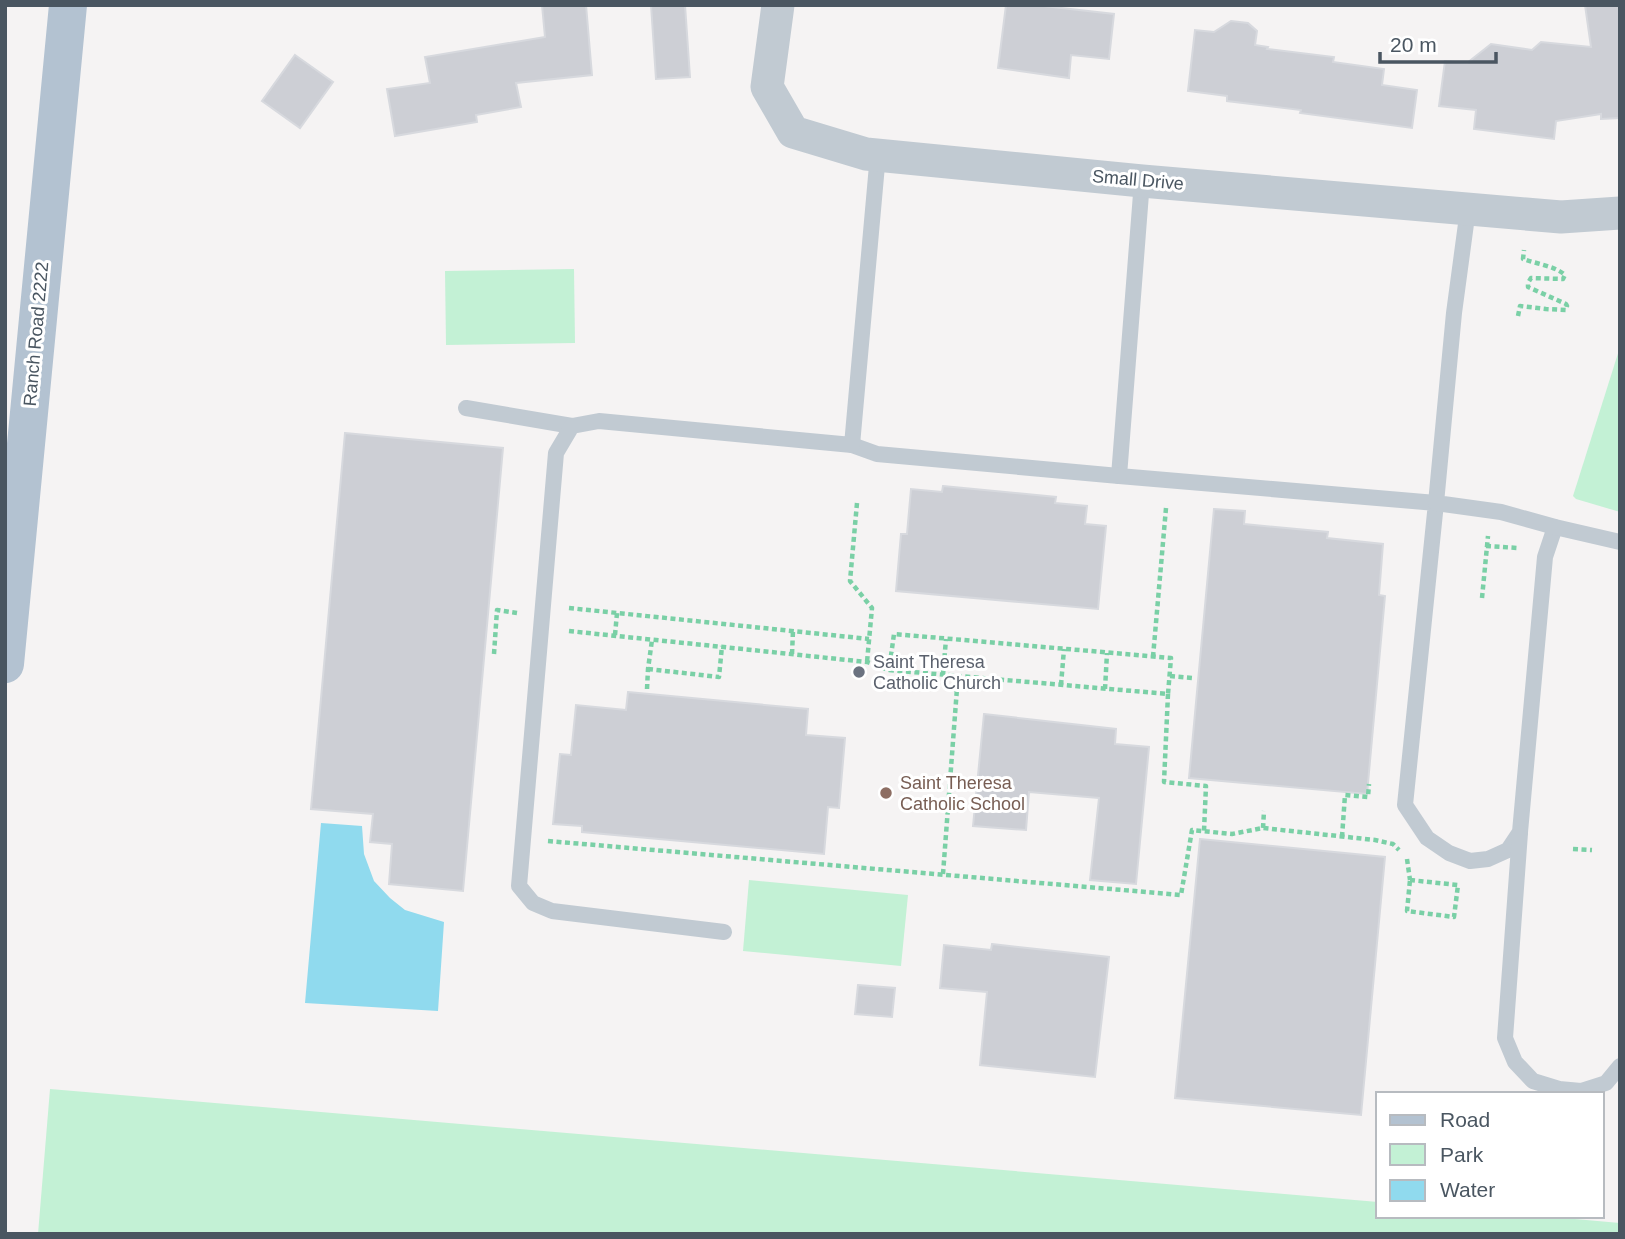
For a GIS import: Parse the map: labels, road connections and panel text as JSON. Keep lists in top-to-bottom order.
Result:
{
  "streets": {
    "main road": ["Ranch Road 2222"],
    "street": ["Small Drive"]
  },
  "places": ["Saint Theresa Catholic Church", "Saint Theresa Catholic School"],
  "legend": ["Road", "Park", "Water"],
  "scale_bar": "20 m"
}
